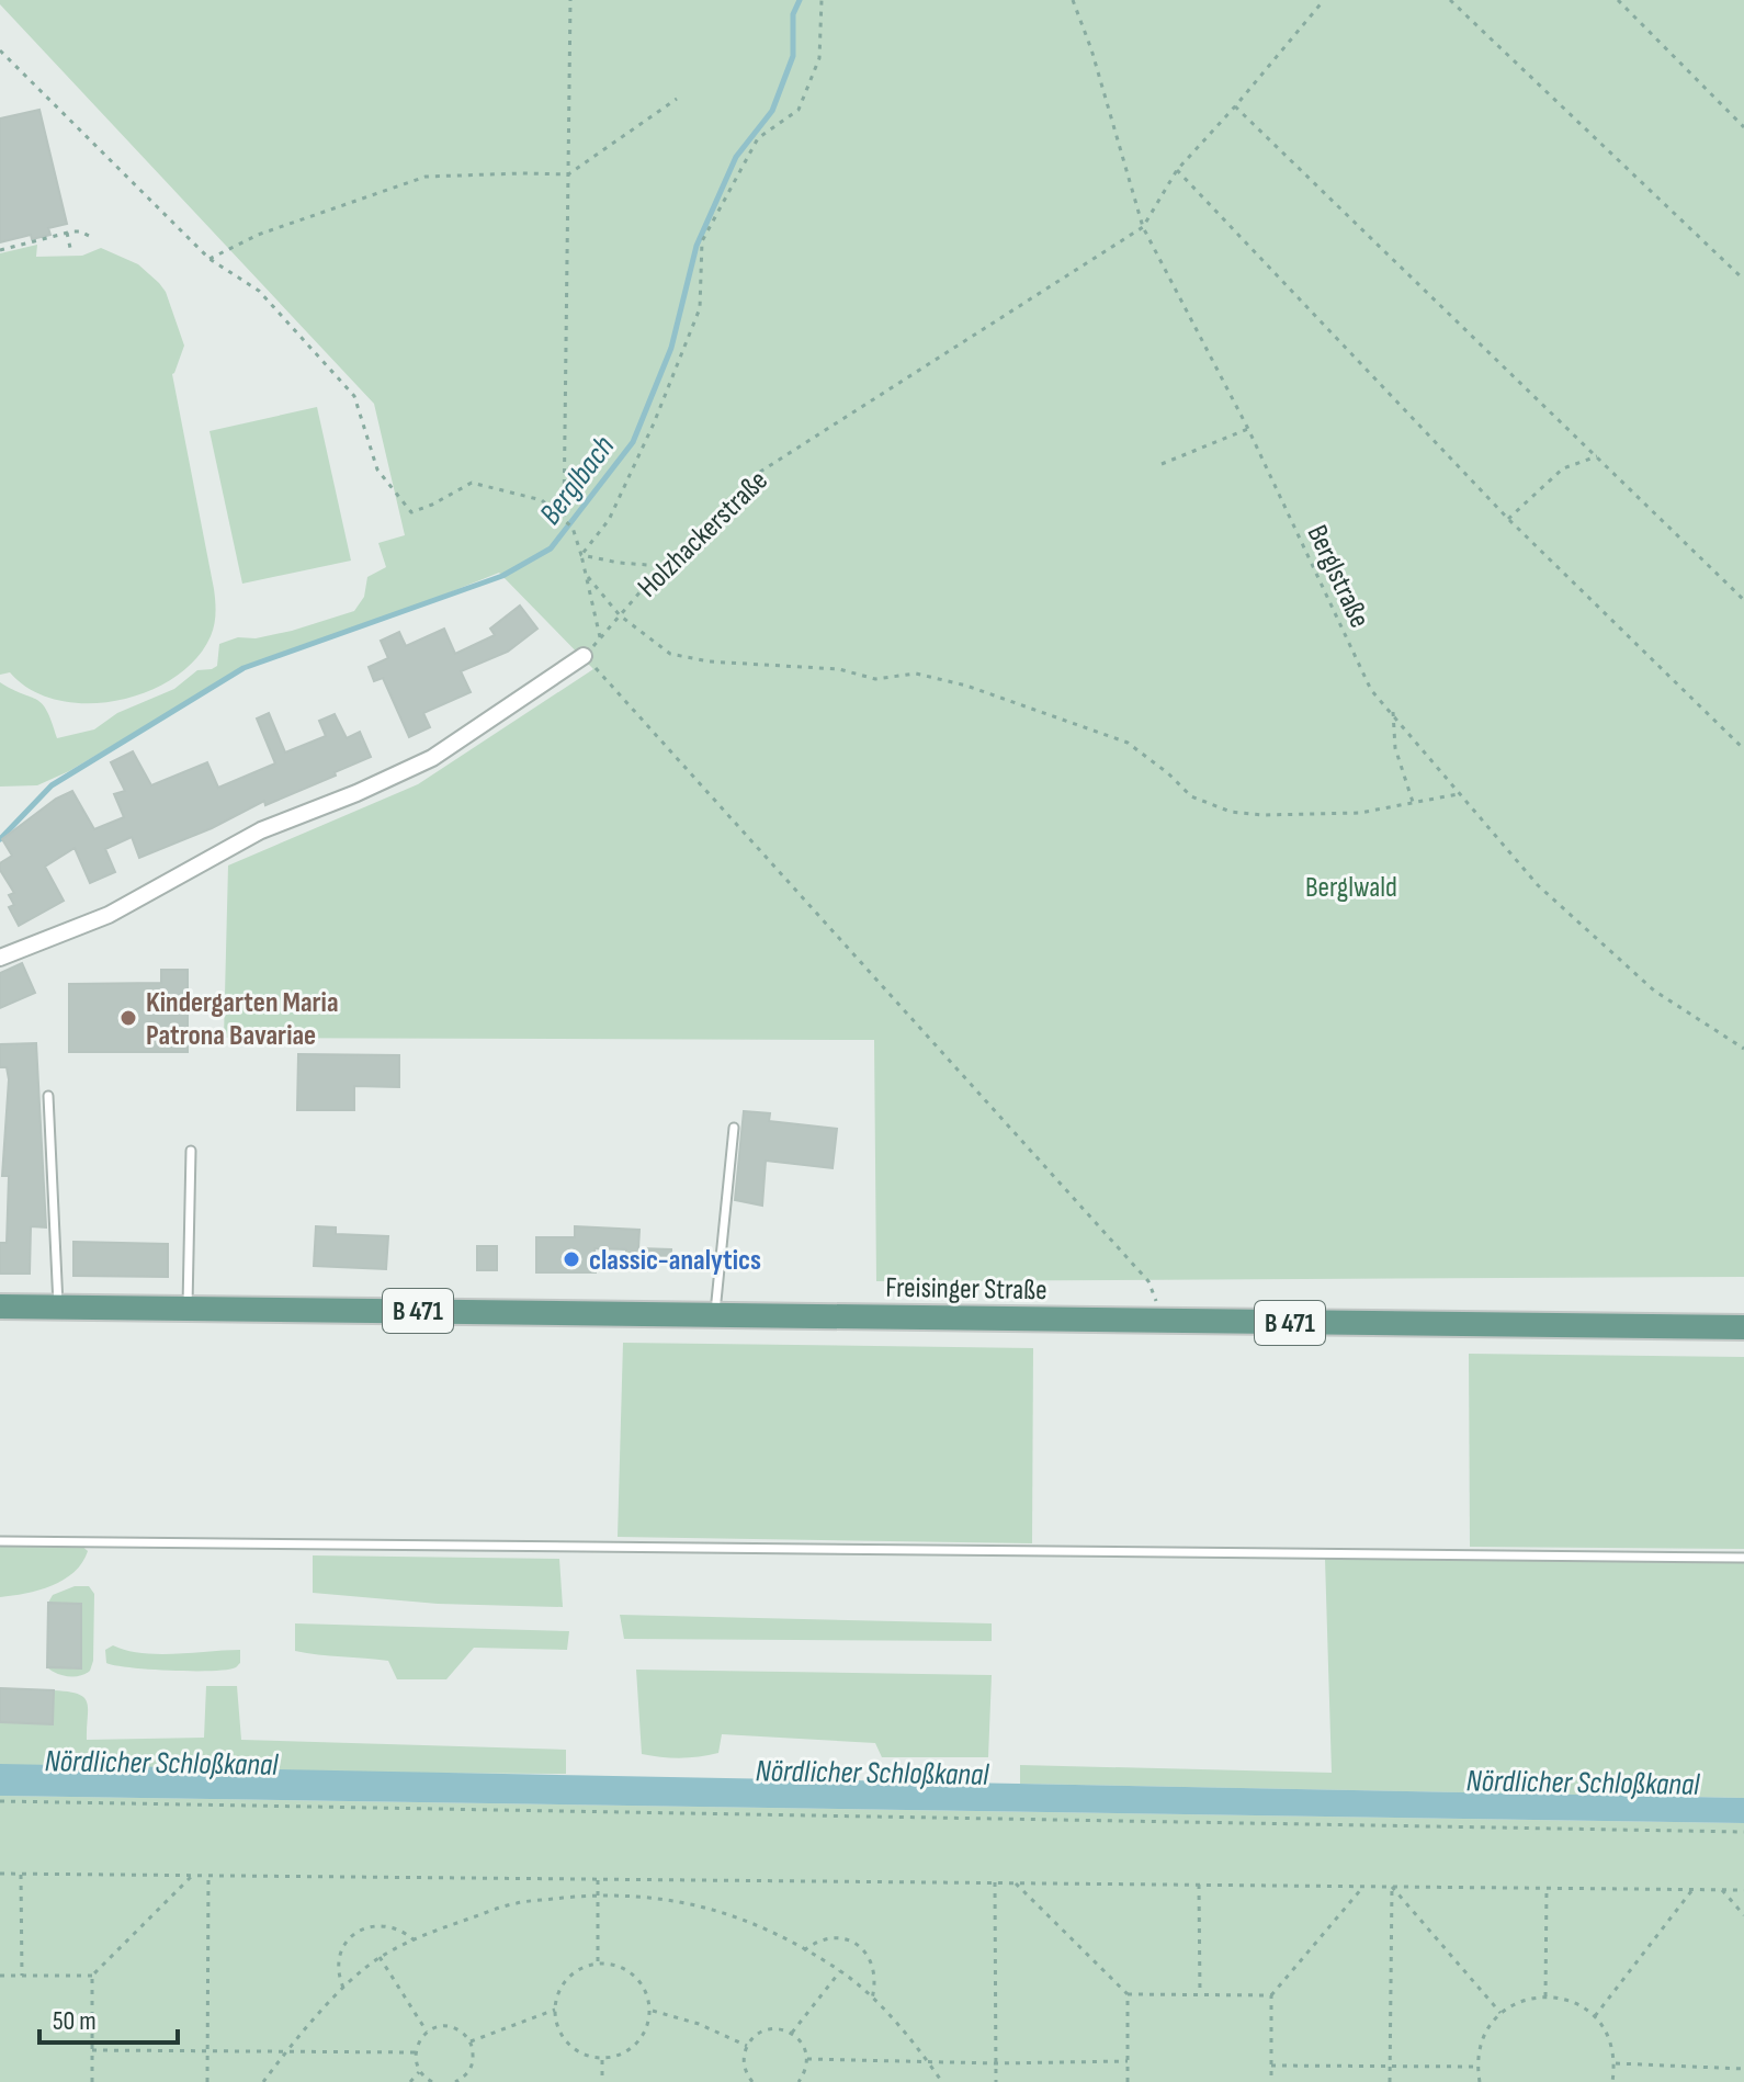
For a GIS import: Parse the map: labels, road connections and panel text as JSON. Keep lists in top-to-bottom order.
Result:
{
  "streets": {
    "main road": ["Freisinger Straße", "B 471"],
    "path": ["Holzhackerstraße", "Berglstraße"]
  },
  "crossings": [
    ["Holzhackerstraße", "Berglstraße"]
  ],
  "water": ["Berglbach", "Nördlicher Schloßkanal"],
  "parks": ["Berglwald"],
  "places": ["Kindergarten Maria Patrona Bavariae", "classic-analytics"],
  "scale_bar": "50 m"
}
